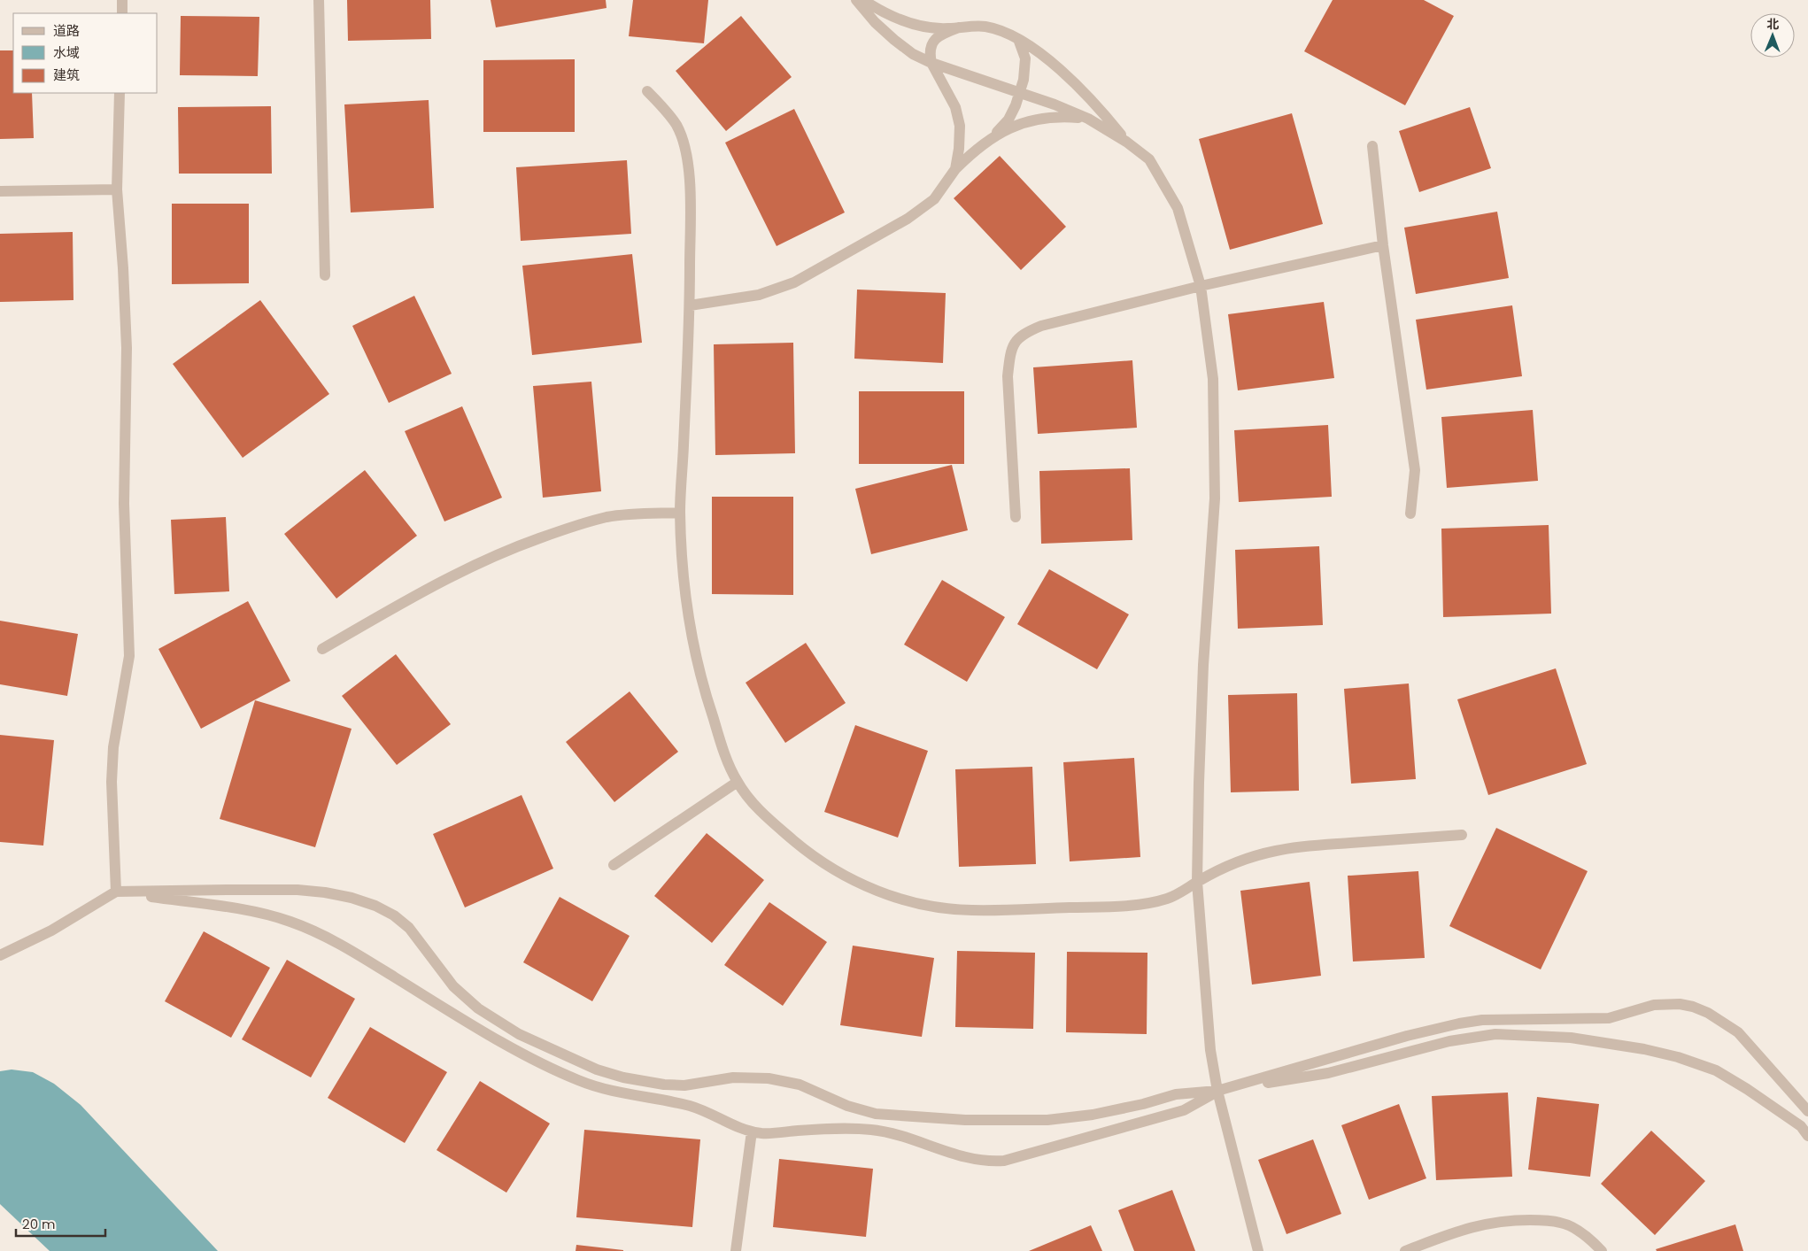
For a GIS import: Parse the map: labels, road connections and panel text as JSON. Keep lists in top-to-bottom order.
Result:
{
  "legend": ["道路", "水域", "建筑"],
  "scale_bar": "20 m",
  "north": "top"
}
